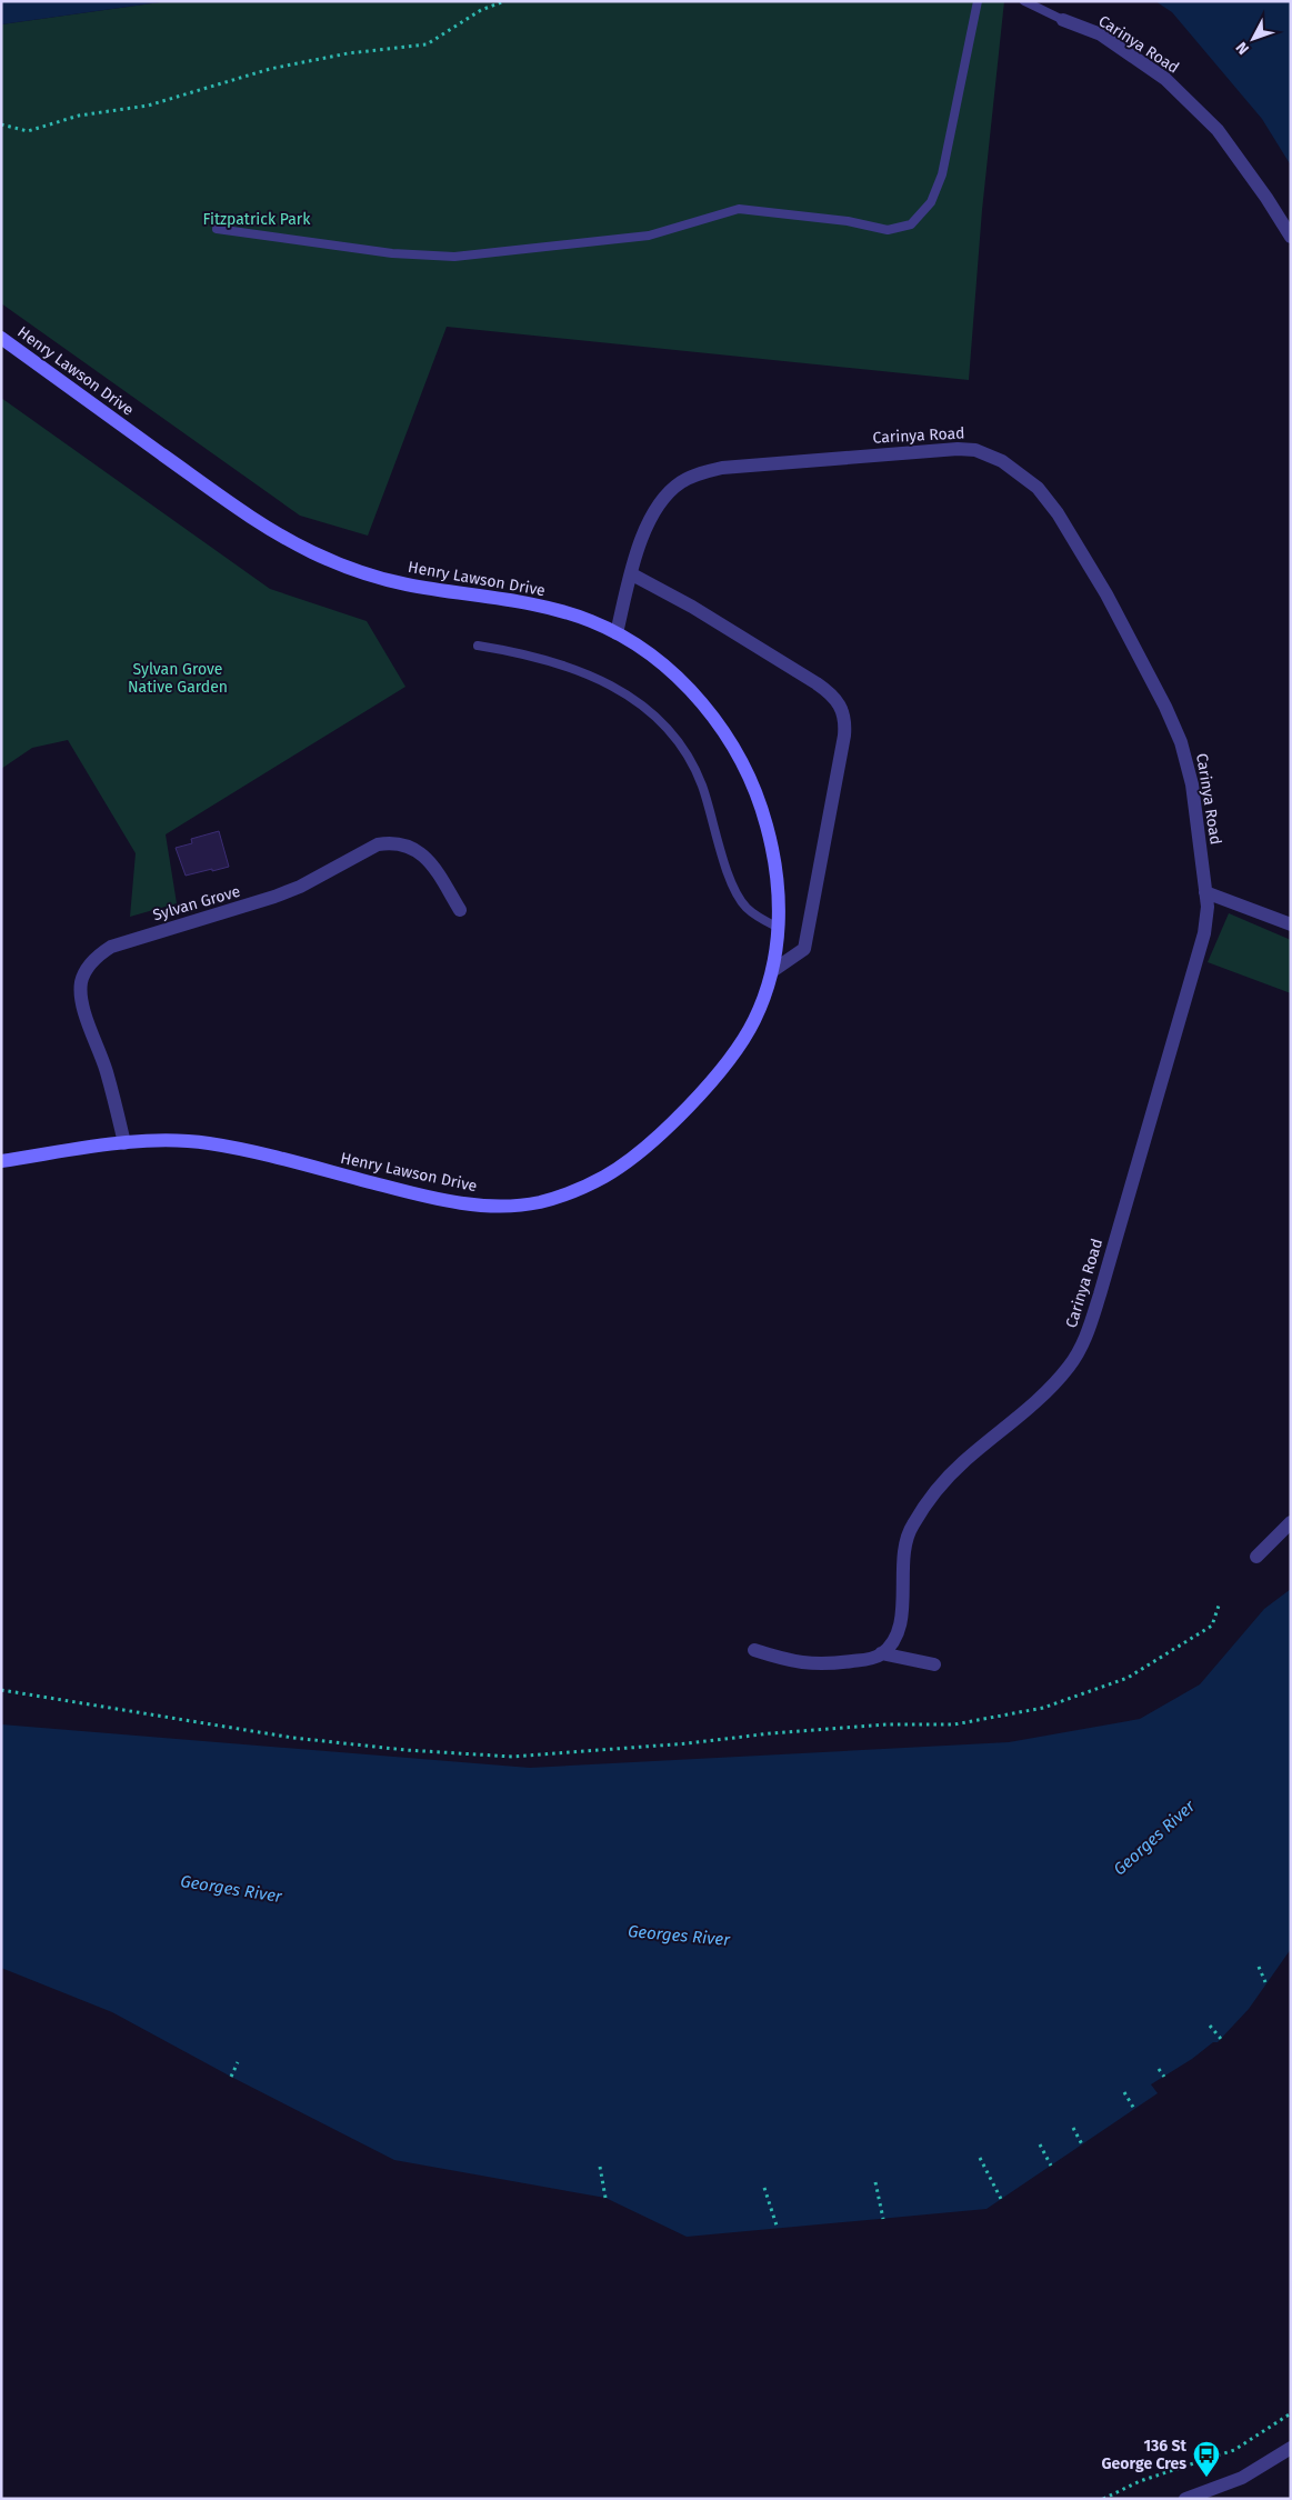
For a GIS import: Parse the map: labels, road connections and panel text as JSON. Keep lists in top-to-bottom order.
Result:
{
  "streets": {
    "main road": ["Henry Lawson Drive"],
    "street": ["Carinya Road", "Sylvan Grove"]
  },
  "crossings": [
    ["Carinya Road", "Henry Lawson Drive"],
    ["Henry Lawson Drive", "Sylvan Grove"]
  ],
  "water": ["Georges River"],
  "parks": ["Fitzpatrick Park", "Sylvan Grove Native Garden"],
  "places": {
    "bus stop": ["136 St George Cres"]
  },
  "north": "bottom left"
}
